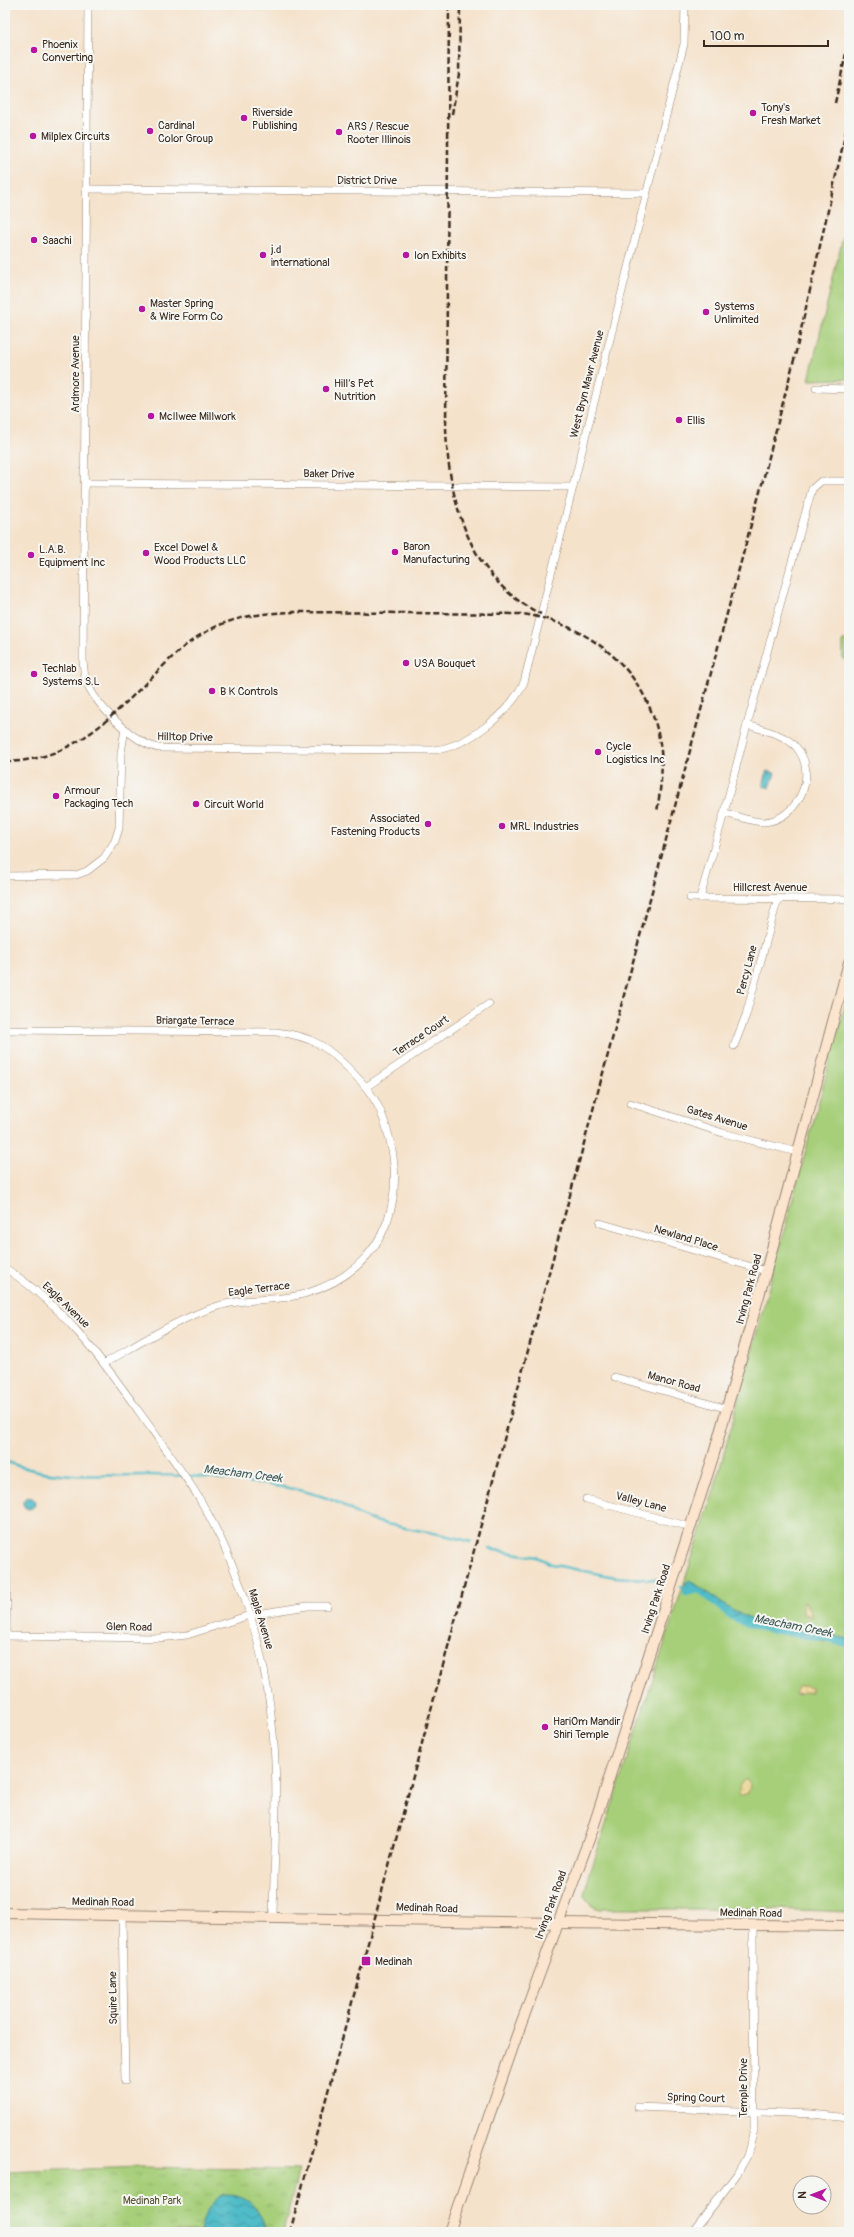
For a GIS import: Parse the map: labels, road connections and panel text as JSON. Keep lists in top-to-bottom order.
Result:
{
  "streets": {
    "main road": ["Irving Park Road", "Medinah Road"],
    "street": [
      "District Drive",
      "Ardmore Avenue",
      "West Bryn Mawr Avenue",
      "Baker Drive",
      "Hilltop Drive",
      "Hillcrest Avenue",
      "Percy Lane",
      "Briargate Terrace",
      "Terrace Court",
      "Gates Avenue",
      "Newland Place",
      "Eagle Terrace",
      "Eagle Avenue",
      "Manor Road",
      "Valley Lane",
      "Maple Avenue",
      "Glen Road",
      "Squire Lane",
      "Temple Drive",
      "Spring Court"
    ]
  },
  "crossings": [
    ["District Drive", "Ardmore Avenue"],
    ["District Drive", "West Bryn Mawr Avenue"],
    ["Ardmore Avenue", "Baker Drive"],
    ["Ardmore Avenue", "Hilltop Drive"],
    ["West Bryn Mawr Avenue", "Baker Drive"],
    ["West Bryn Mawr Avenue", "Hilltop Drive"],
    ["Hillcrest Avenue", "Percy Lane"],
    ["Briargate Terrace", "Terrace Court"],
    ["Briargate Terrace", "Eagle Terrace"],
    ["Gates Avenue", "Irving Park Road"],
    ["Newland Place", "Irving Park Road"],
    ["Eagle Terrace", "Eagle Avenue"],
    ["Eagle Terrace", "Maple Avenue"],
    ["Irving Park Road", "Manor Road"],
    ["Irving Park Road", "Valley Lane"],
    ["Irving Park Road", "Medinah Road"],
    ["Eagle Avenue", "Maple Avenue"],
    ["Maple Avenue", "Glen Road"],
    ["Maple Avenue", "Medinah Road"],
    ["Medinah Road", "Squire Lane"],
    ["Medinah Road", "Temple Drive"],
    ["Temple Drive", "Spring Court"]
  ],
  "water": ["Meacham Creek"],
  "parks": ["Medinah Park"],
  "places": {
    "other": [
      "Phoenix Converting",
      "Tony's Fresh Market",
      "Riverside Publishing",
      "Cardinal Color Group",
      "ARS / Rescue Rooter Illinois",
      "Milplex Circuits",
      "Saachi",
      "j.d international",
      "Ion Exhibits",
      "Master Spring & Wire Form Co",
      "Systems Unlimited",
      "Hill's Pet Nutrition",
      "McIlwee Millwork",
      "Ellis",
      "Baron Manufacturing",
      "Excel Dowel & Wood Products LLC",
      "L.A.B. Equipment Inc",
      "USA Bouquet",
      "Techlab Systems S.L",
      "B K Controls",
      "Cycle Logistics Inc",
      "Armour Packaging Tech",
      "Circuit World",
      "Associated Fastening Products",
      "MRL Industries",
      "HariOm Mandir Shiri Temple"
    ],
    "transit": ["Medinah"]
  },
  "scale_bar": "100 m",
  "north": "left"
}
